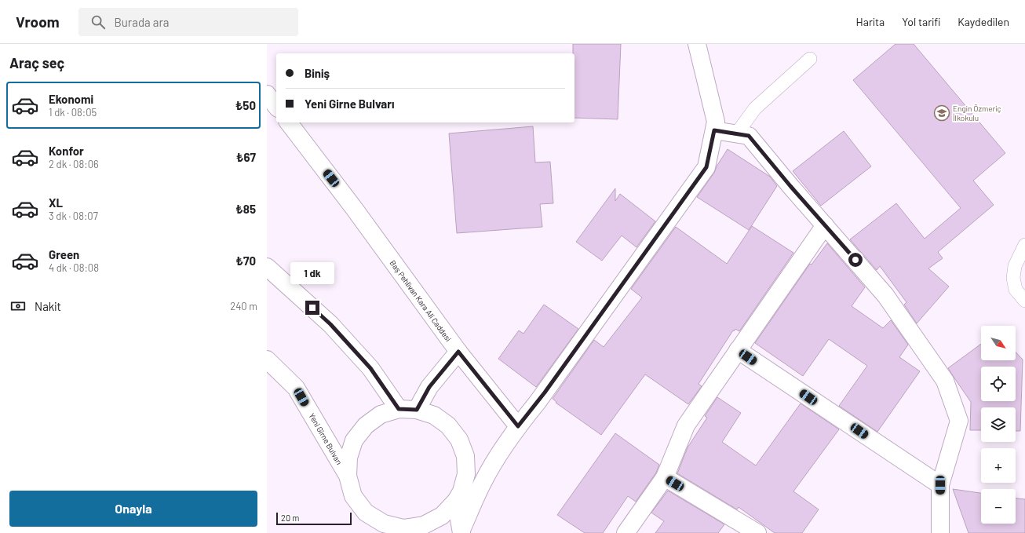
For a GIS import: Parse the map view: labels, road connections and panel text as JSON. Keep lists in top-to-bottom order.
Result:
{
  "streets": {
    "street": ["Baş Pehlivan Kara Ali Caddesi", "Yeni Girne Bulvarı"]
  },
  "places": {
    "school or university": ["Engin Özmeriç İlkokulu"]
  },
  "scale_bar": "20 m",
  "north": "bottom right",
  "page": {
    "header": "Vroom",
    "search": "Burada ara",
    "nav": ["Harita", "Yol tarifi", "Kaydedilen"],
    "heading": "Araç seç",
    "banner": ["Biniş", "Yeni Girne Bulvarı"],
    "list": [
      {
        "name": "Ekonomi",
        "note": "1 dk · 08:05",
        "value": "₺50"
      },
      {
        "name": "Konfor",
        "note": "2 dk · 08:06",
        "value": "₺67"
      },
      {
        "name": "XL",
        "note": "3 dk · 08:07",
        "value": "₺85"
      },
      {
        "name": "Green",
        "note": "4 dk · 08:08",
        "value": "₺70"
      }
    ],
    "bubble": "1 dk",
    "pay": ["Nakit", "240 m"],
    "map_buttons": ["+", "−"],
    "buttons": "Onayla",
    "scale": "20 m"
  }
}
